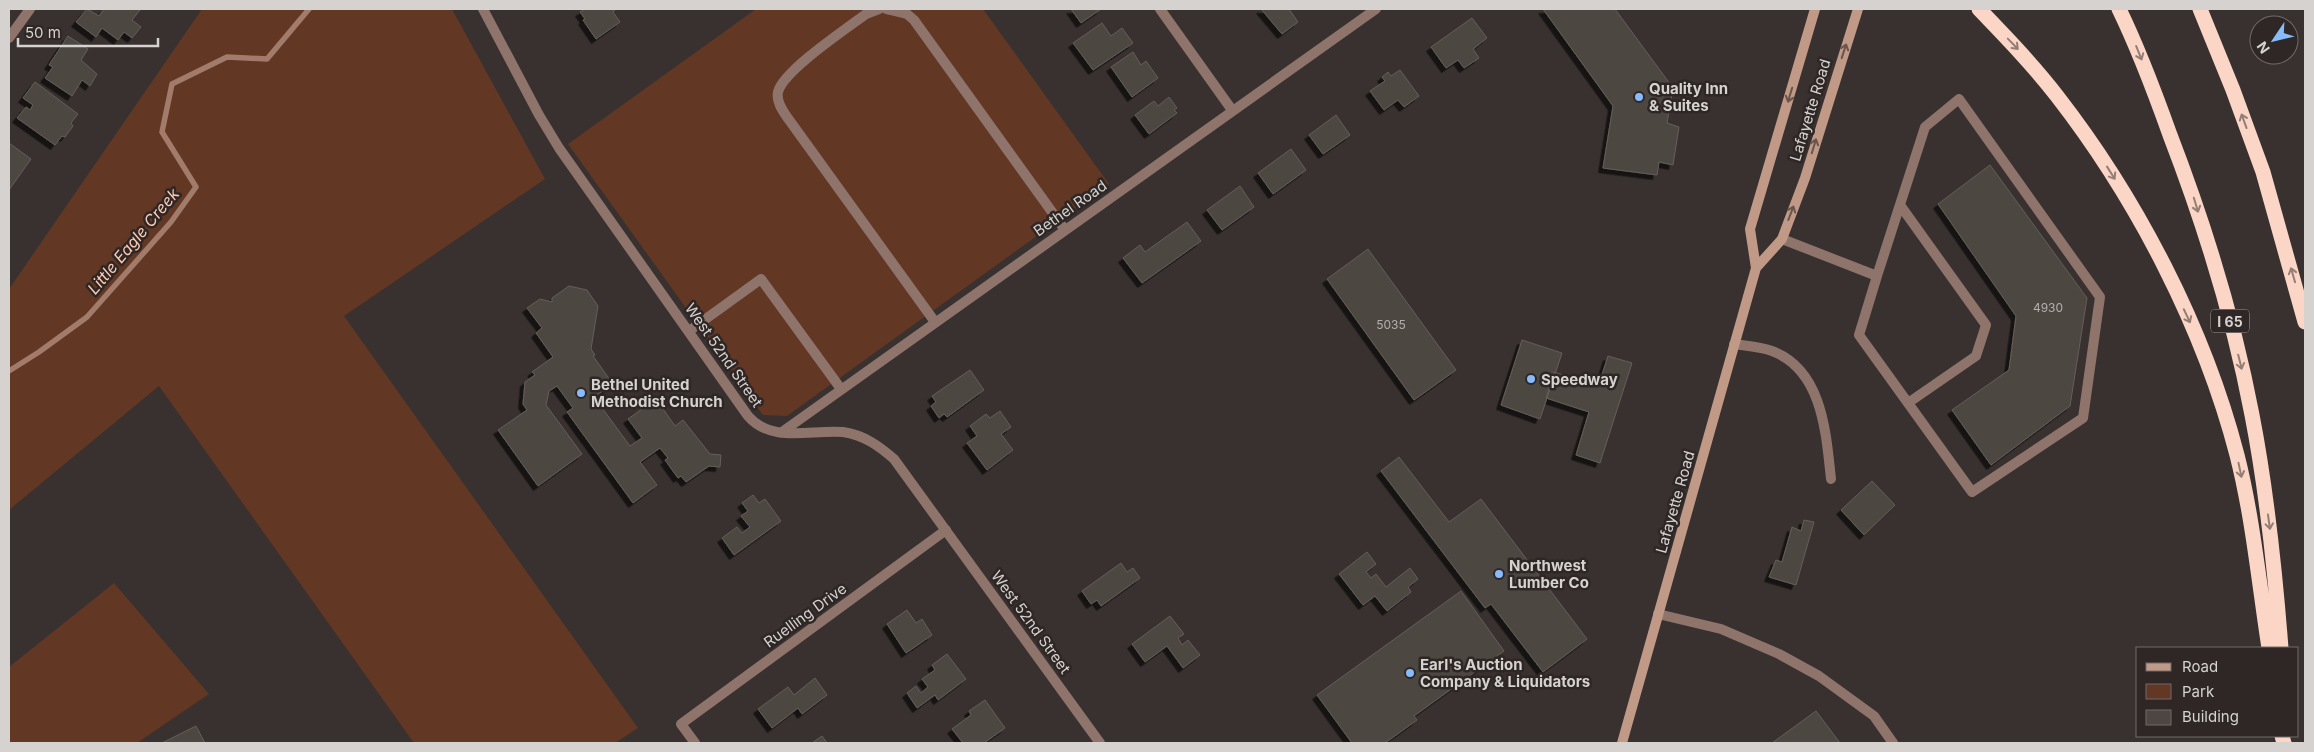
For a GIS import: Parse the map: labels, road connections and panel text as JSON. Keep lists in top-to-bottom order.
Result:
{
  "streets": {
    "highway": ["I 65"],
    "main road": ["Lafayette Road"],
    "street": ["Bethel Road", "West 52nd Street", "Ruelling Drive"]
  },
  "crossings": [
    ["Bethel Road", "West 52nd Street"],
    ["West 52nd Street", "Ruelling Drive"]
  ],
  "water": ["Little Eagle Creek"],
  "places": [
    "Quality Inn & Suites",
    "Speedway",
    "Bethel United Methodist Church",
    "Northwest Lumber Co",
    "Earl's Auction Company & Liquidators"
  ],
  "house_numbers": ["4930", "5035"],
  "legend": ["Road", "Park", "Building"],
  "scale_bar": "50 m",
  "north": "bottom left"
}
